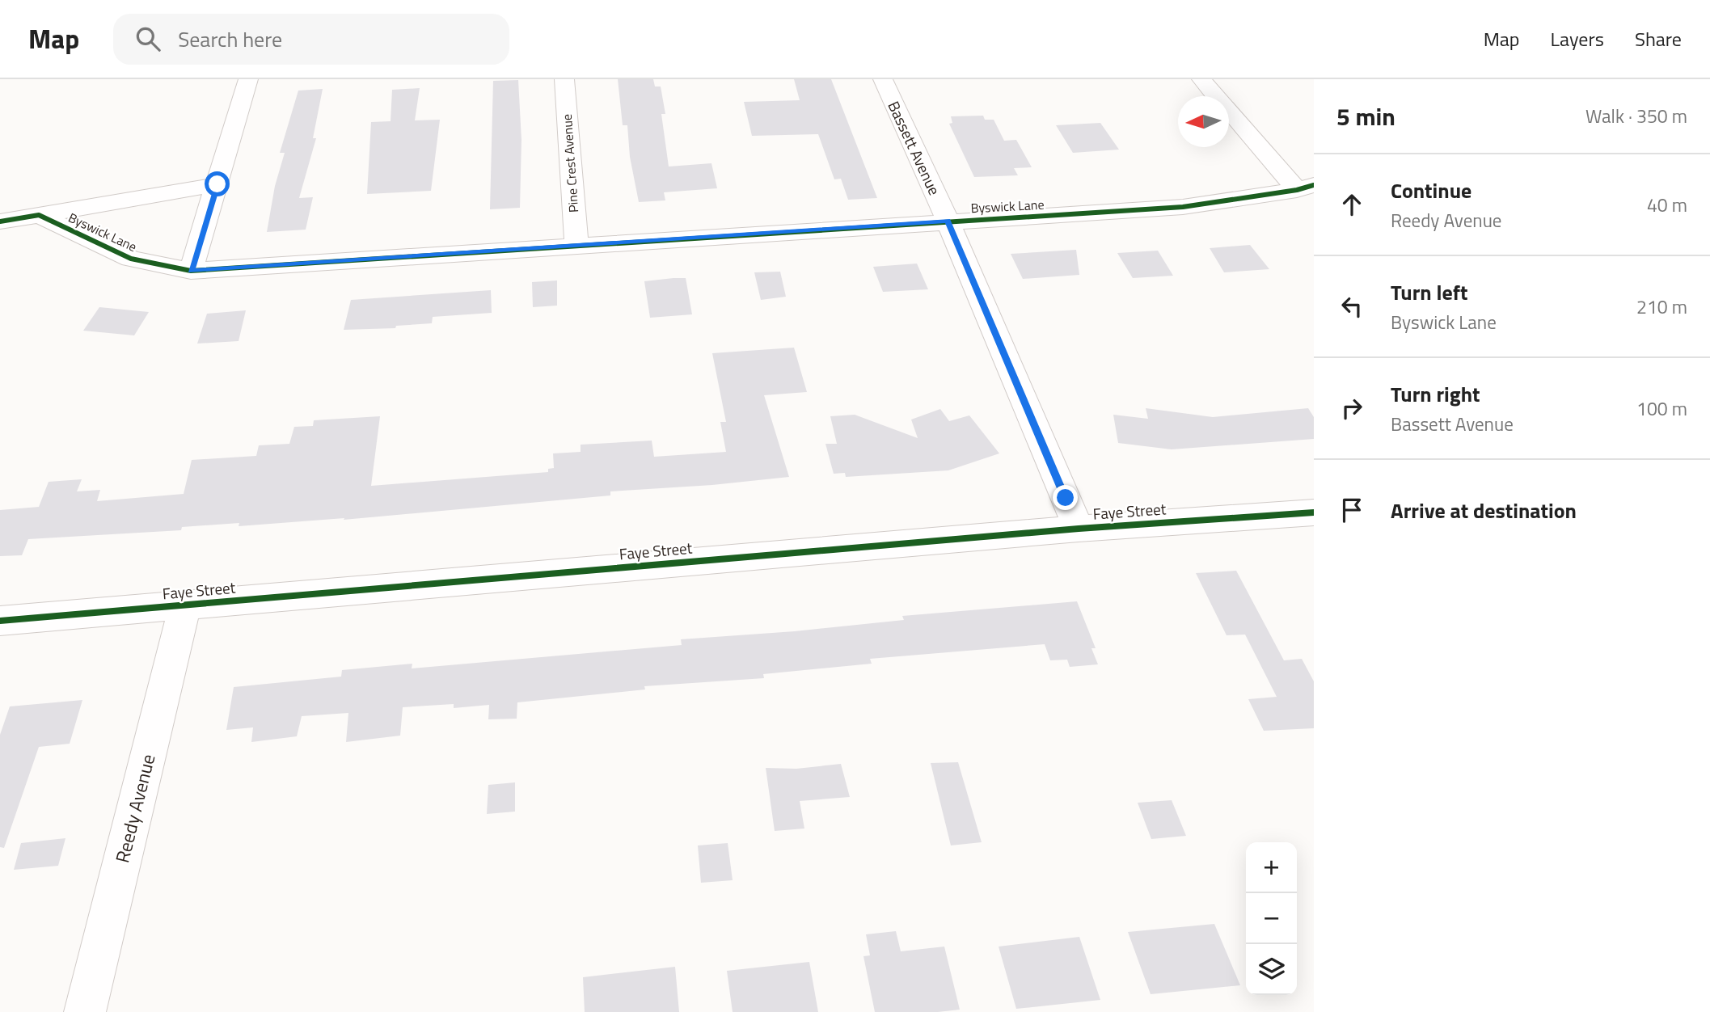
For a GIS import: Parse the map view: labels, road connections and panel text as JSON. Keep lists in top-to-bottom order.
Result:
{
  "streets": {
    "street": [
      "Bassett Avenue",
      "Pine Crest Avenue",
      "Byswick Lane",
      "Faye Street",
      "Reedy Avenue"
    ]
  },
  "crossings": [
    ["Bassett Avenue", "Byswick Lane"],
    ["Bassett Avenue", "Faye Street"],
    ["Pine Crest Avenue", "Byswick Lane"],
    ["Faye Street", "Reedy Avenue"]
  ],
  "north": "left",
  "page": {
    "header": "Map",
    "search": "Search here",
    "nav": ["Map", "Layers", "Share"],
    "heading": ["5 min", "Walk · 350 m"],
    "list": [
      ["Continue", "Reedy Avenue", "40 m"],
      ["Turn left", "Byswick Lane", "210 m"],
      ["Turn right", "Bassett Avenue", "100 m"],
      "Arrive at destination"
    ],
    "map_buttons": ["+", "−"]
  }
}
